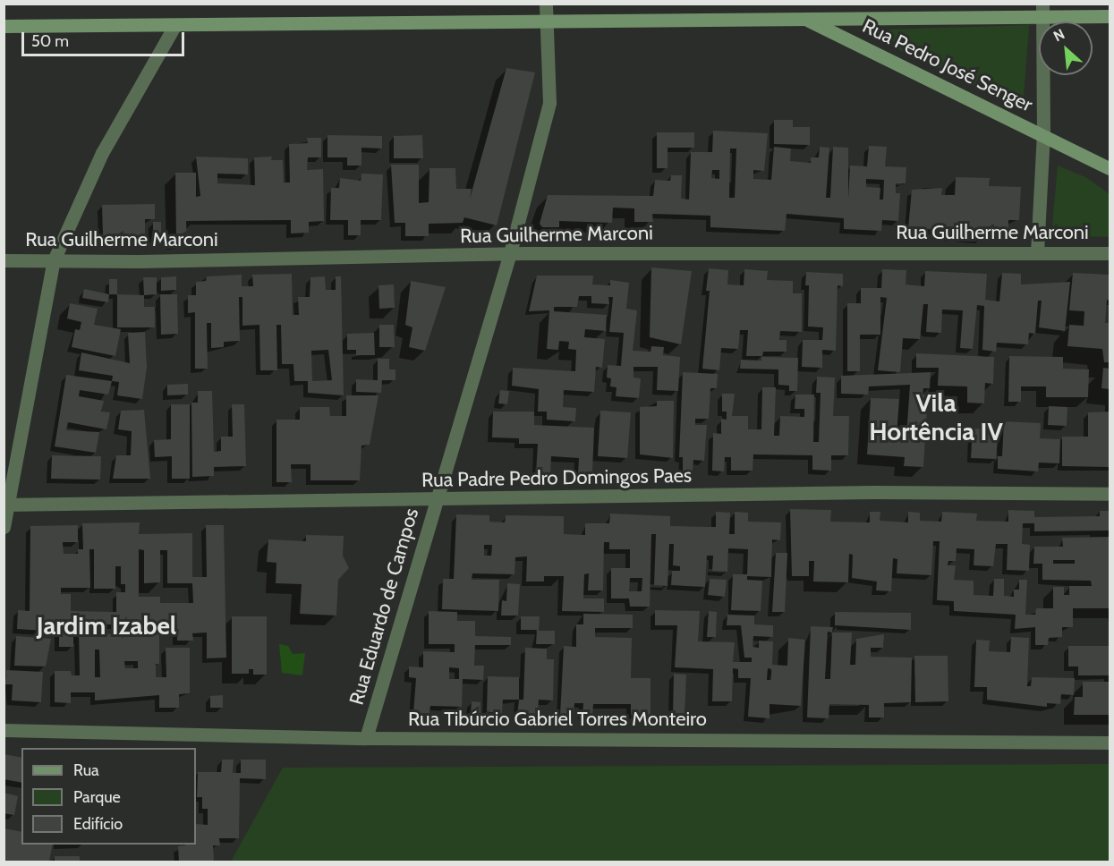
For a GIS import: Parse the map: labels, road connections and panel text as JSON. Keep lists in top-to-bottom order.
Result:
{
  "streets": {
    "main road": ["Rua Pedro José Senger"],
    "street": [
      "Rua Guilherme Marconi",
      "Rua Padre Pedro Domingos Paes",
      "Rua Eduardo de Campos",
      "Rua Tibúrcio Gabriel Torres Monteiro"
    ]
  },
  "crossings": [
    ["Rua Pedro José Senger", "Rua Eduardo de Campos"],
    ["Rua Guilherme Marconi", "Rua Eduardo de Campos"],
    ["Rua Padre Pedro Domingos Paes", "Rua Eduardo de Campos"],
    ["Rua Eduardo de Campos", "Rua Tibúrcio Gabriel Torres Monteiro"]
  ],
  "districts": ["Vila Hortência IV", "Jardim Izabel"],
  "legend": ["Rua", "Parque", "Edifício"],
  "scale_bar": "50 m",
  "north": "top left"
}
